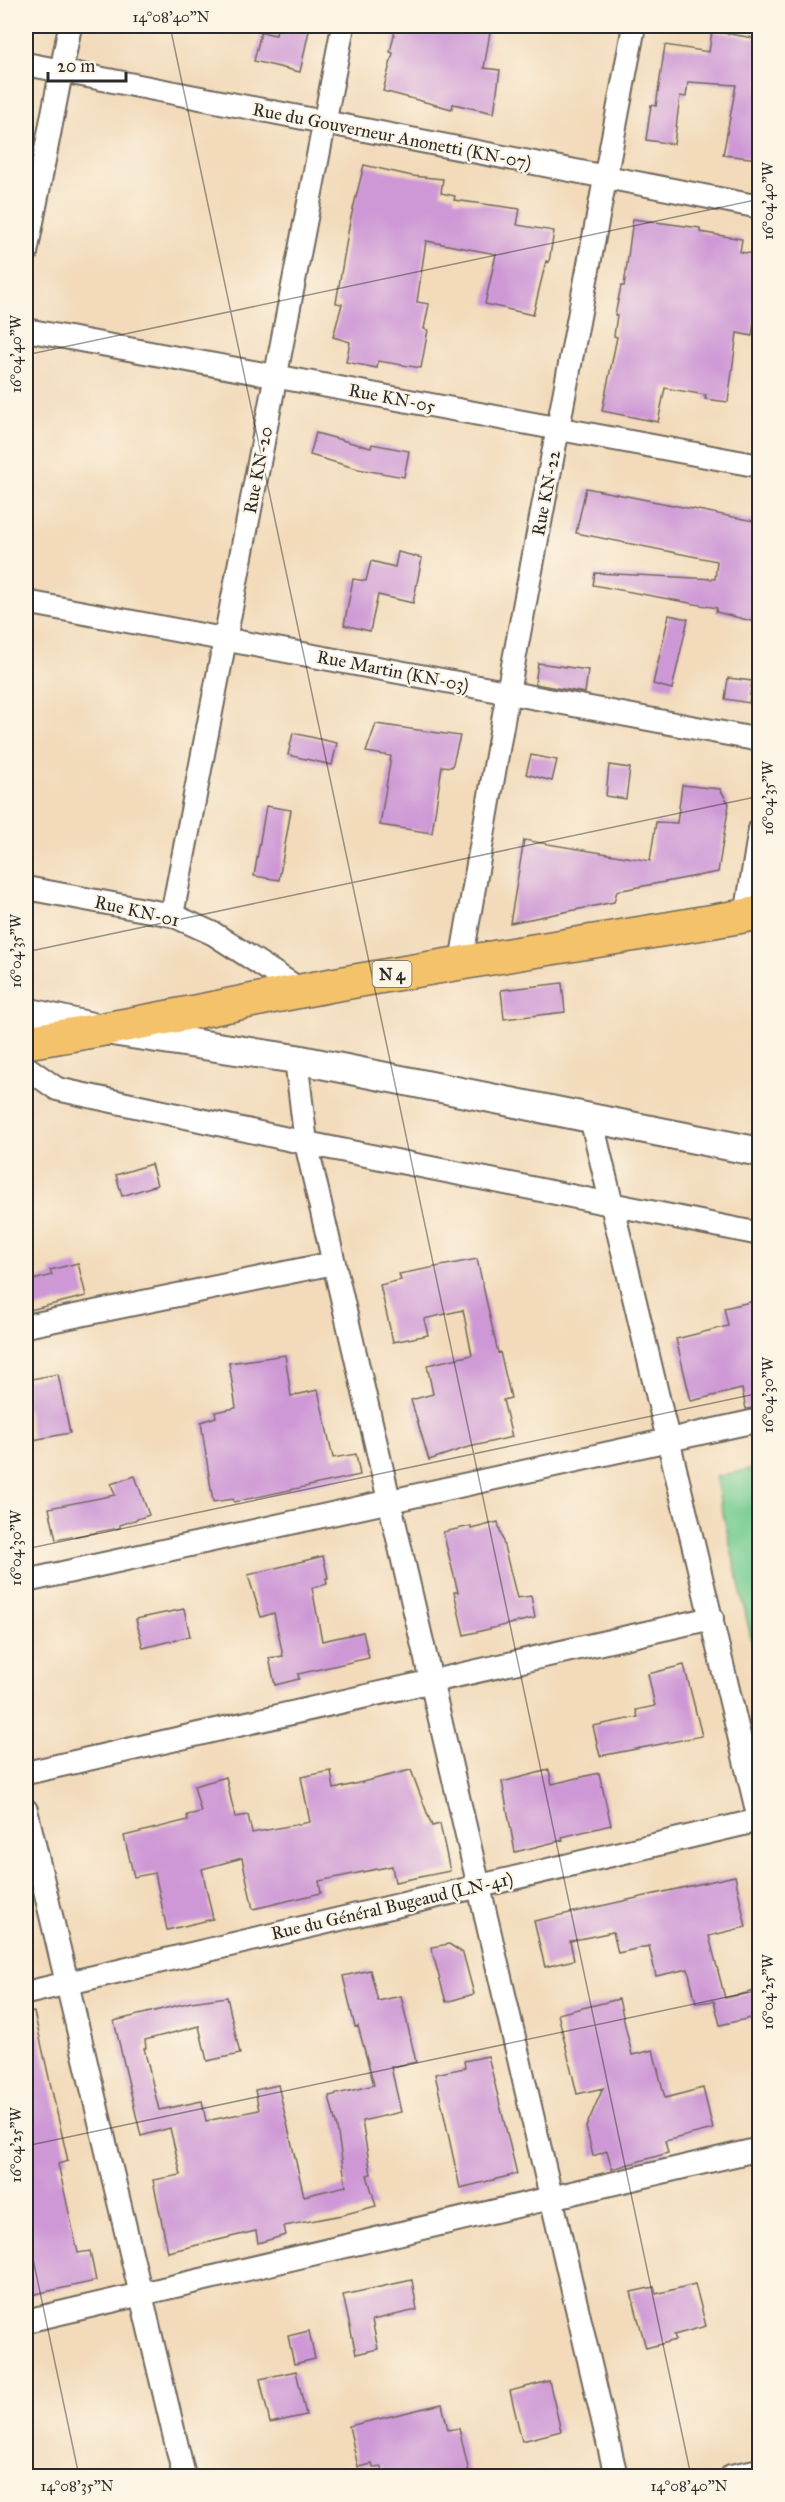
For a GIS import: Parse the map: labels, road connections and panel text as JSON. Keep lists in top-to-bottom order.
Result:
{
  "streets": {
    "main road": ["N 4"],
    "street": [
      "Rue du Gouverneur Anonetti (KN-07)",
      "Rue KN-05",
      "Rue KN-20",
      "Rue KN-22",
      "Rue Martin (KN-03)",
      "Rue KN-01",
      "Rue du Général Bugeaud (LN-41)"
    ]
  },
  "crossings": [
    ["Rue du Gouverneur Anonetti (KN-07)", "Rue KN-20"],
    ["Rue du Gouverneur Anonetti (KN-07)", "Rue KN-22"],
    ["Rue KN-05", "Rue KN-20"],
    ["Rue KN-05", "Rue KN-22"],
    ["Rue KN-20", "Rue Martin (KN-03)"],
    ["Rue KN-20", "Rue KN-01"],
    ["Rue KN-22", "Rue Martin (KN-03)"],
    ["Rue KN-22", "N 4"],
    ["Rue KN-01", "N 4"]
  ],
  "scale_bar": "20 m",
  "coordinates": [
    "14°08'40\"N",
    "16°04'40\"W",
    "16°04'35\"W",
    "16°04'30\"W",
    "16°04'25\"W",
    "14°08'35\"N"
  ]
}
